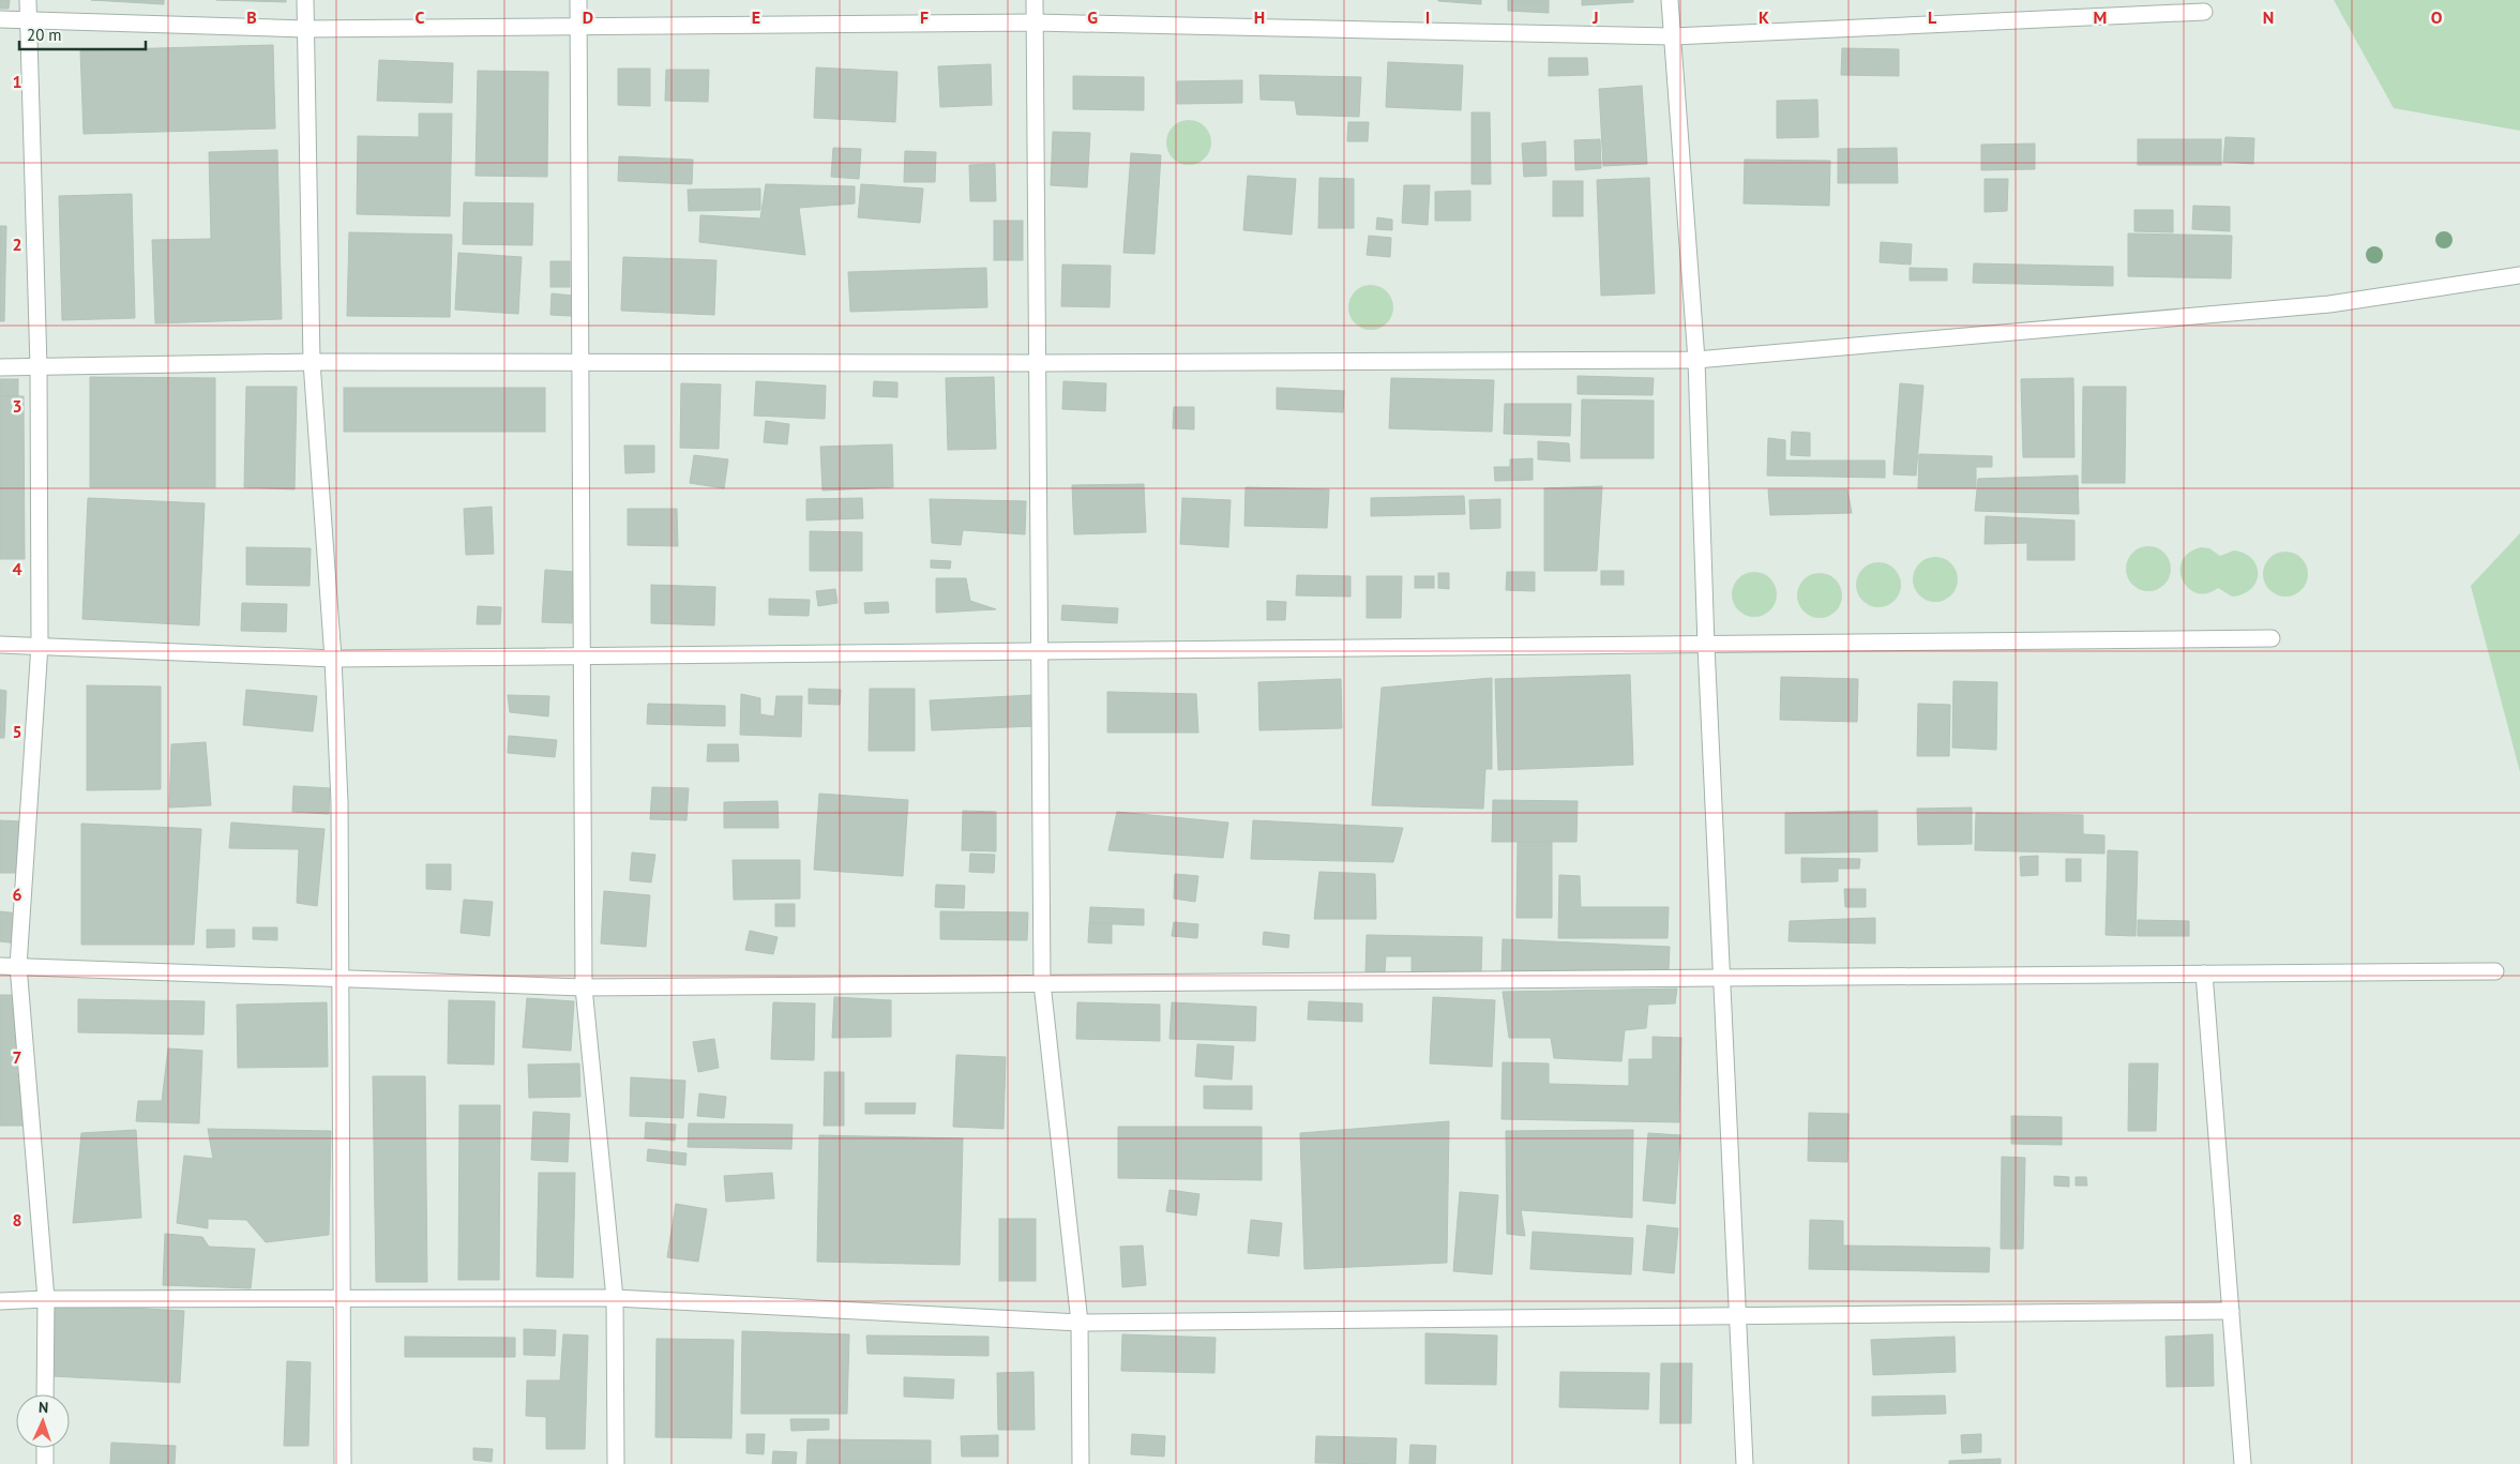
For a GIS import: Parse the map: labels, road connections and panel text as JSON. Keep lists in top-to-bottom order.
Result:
{
  "scale_bar": "20 m",
  "north": "top",
  "grid": {
    "columns": [
      "B",
      "C",
      "D",
      "E",
      "F",
      "G",
      "H",
      "I",
      "J",
      "K",
      "L",
      "M",
      "N",
      "O"
    ],
    "rows": [
      "1",
      "2",
      "3",
      "4",
      "5",
      "6",
      "7",
      "8"
    ]
  }
}
